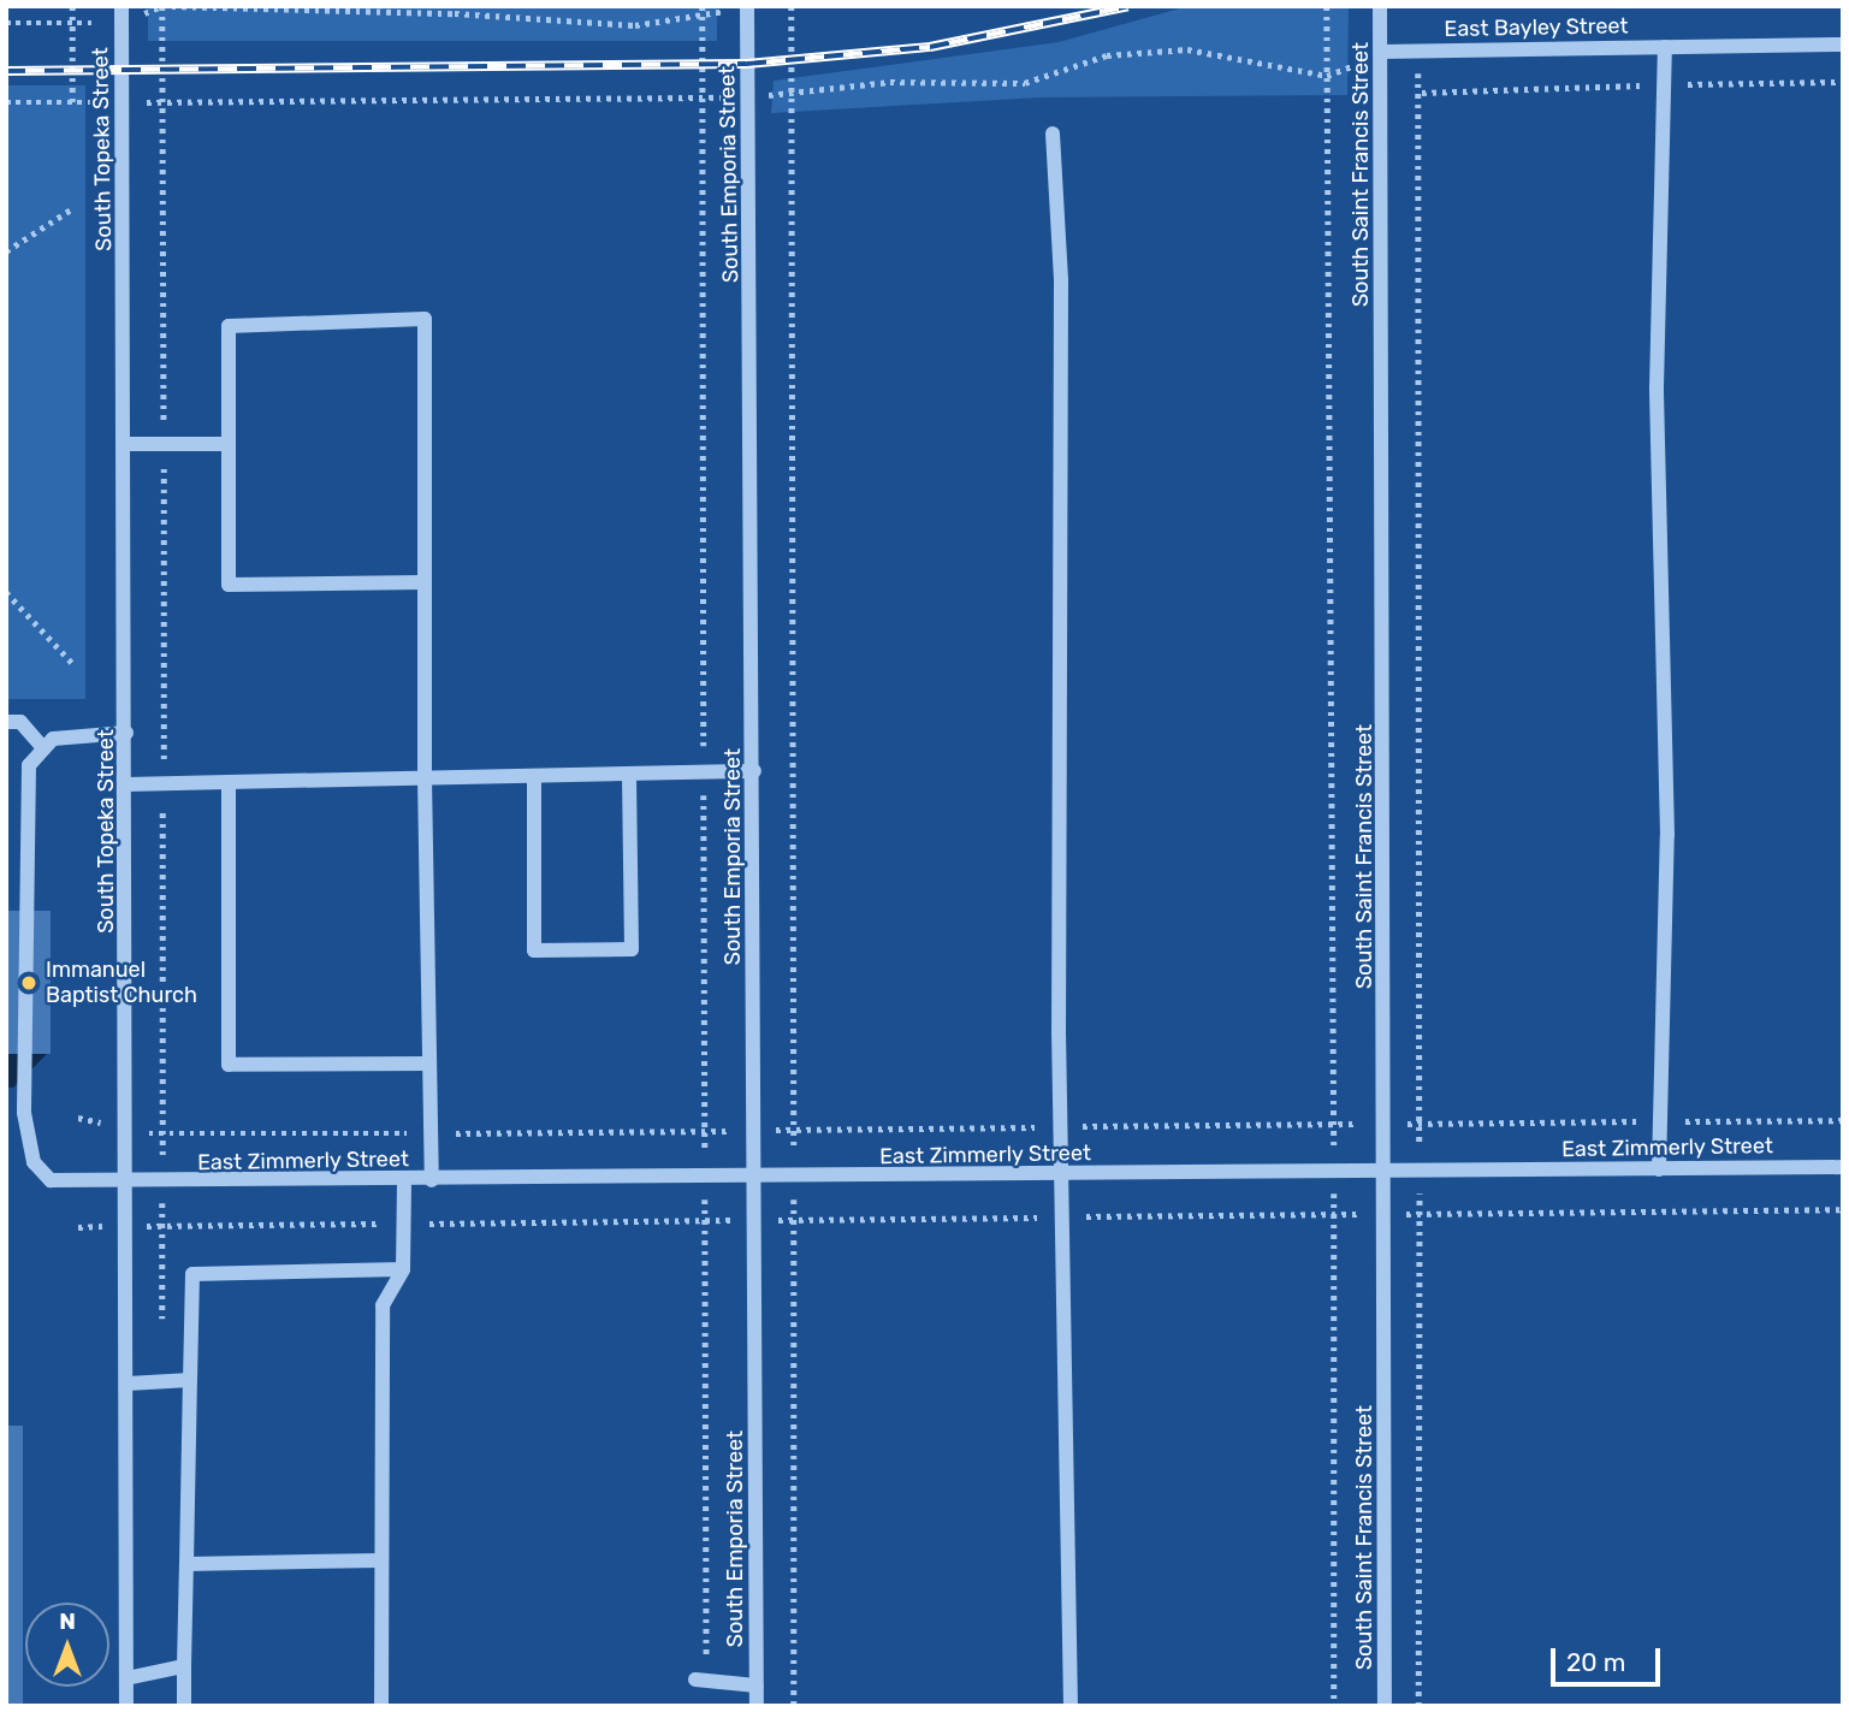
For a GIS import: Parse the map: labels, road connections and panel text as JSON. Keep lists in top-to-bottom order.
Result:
{
  "streets": {
    "street": [
      "East Bayley Street",
      "South Topeka Street",
      "South Emporia Street",
      "South Saint Francis Street",
      "East Zimmerly Street"
    ]
  },
  "crossings": [
    ["East Bayley Street", "South Saint Francis Street"],
    ["South Topeka Street", "East Zimmerly Street"],
    ["South Emporia Street", "East Zimmerly Street"],
    ["South Saint Francis Street", "East Zimmerly Street"]
  ],
  "places": ["Immanuel Baptist Church"],
  "scale_bar": "20 m",
  "north": "top"
}
